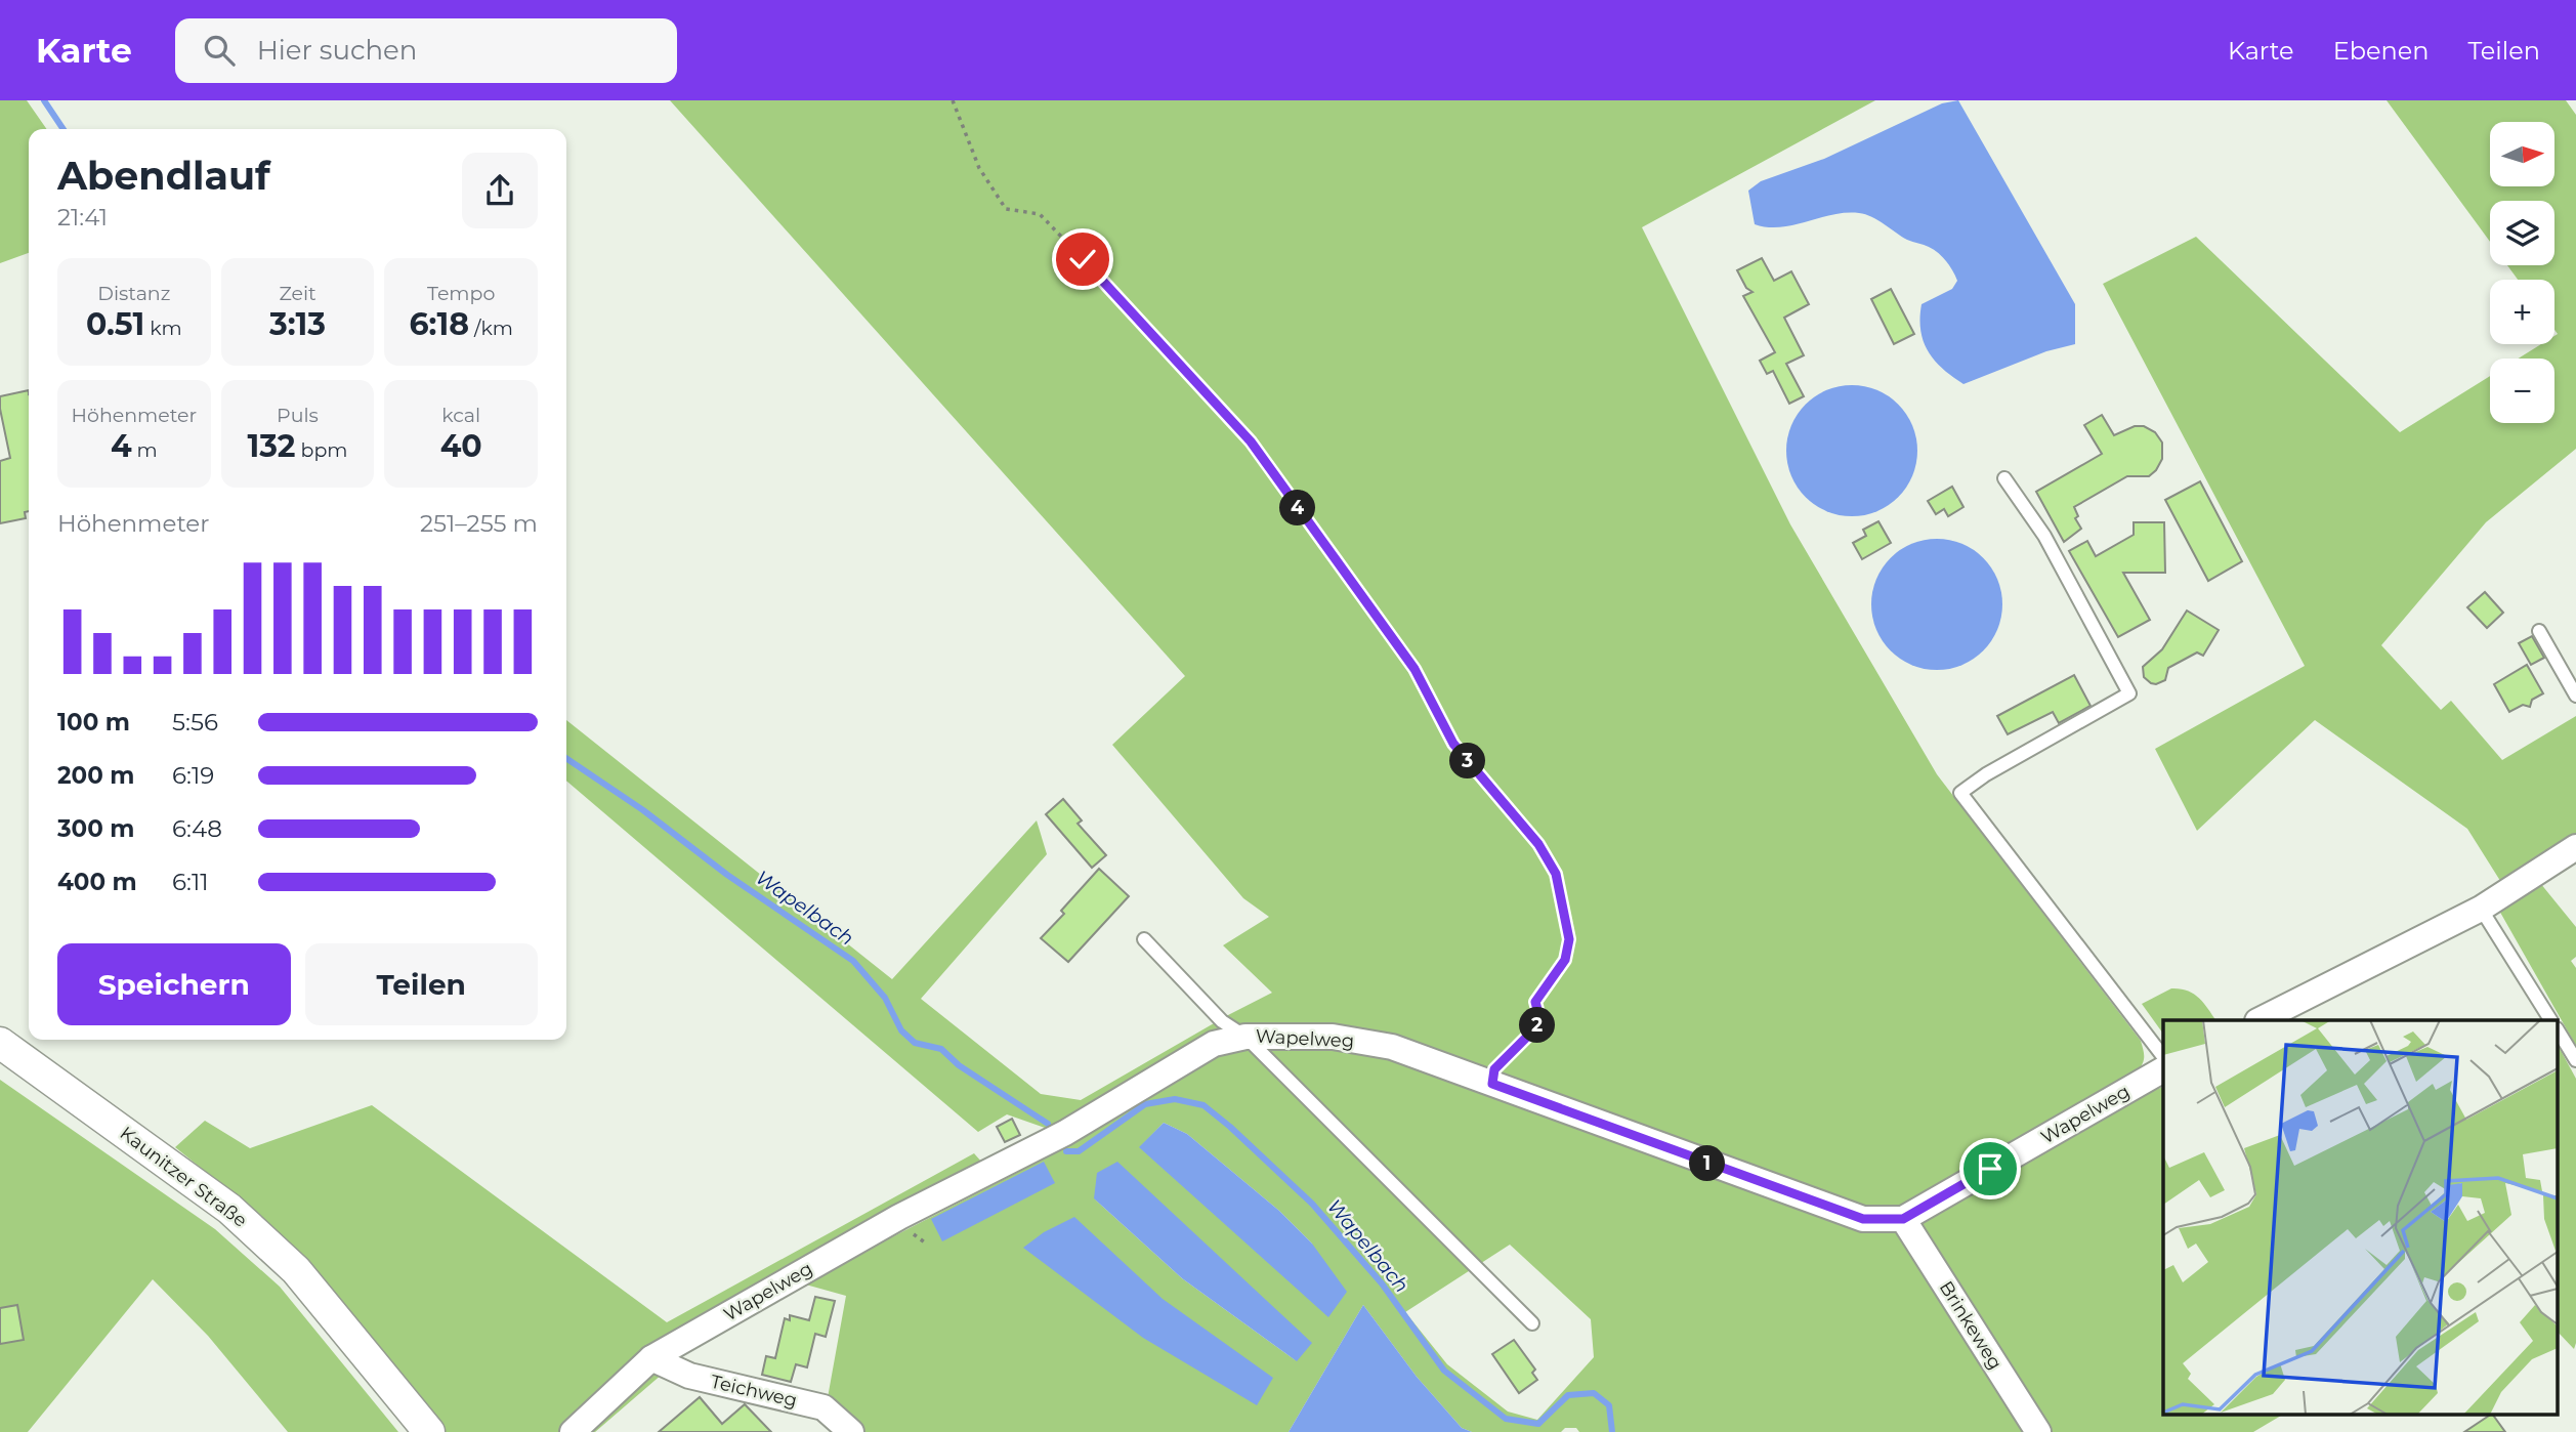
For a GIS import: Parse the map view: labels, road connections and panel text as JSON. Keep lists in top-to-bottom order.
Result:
{
  "streets": {
    "street": [
      "Wapelweg",
      "Kaunitzer Straße",
      "Brinkeweg",
      "Teichweg"
    ]
  },
  "crossings": [
    ["Wapelweg", "Brinkeweg"],
    ["Wapelweg", "Teichweg"]
  ],
  "water": ["Wapelbach"],
  "north": "right",
  "page": {
    "header": "Karte",
    "search": "Hier suchen",
    "nav": ["Karte", "Ebenen", "Teilen"],
    "map_buttons": ["+", "−"],
    "heading": ["Abendlauf", "21:41"],
    "stats": [
      ["Distanz", "0.51 km"],
      ["Zeit", "3:13"],
      ["Tempo", "6:18 /km"],
      ["Höhenmeter", "4 m"],
      ["Puls", "132 bpm"],
      ["kcal", "40"]
    ],
    "pins": [
      "4",
      "3",
      "2",
      "1"
    ],
    "chart": ["Höhenmeter", "251–255 m"],
    "list": [
      {
        "name": "100 m",
        "note": "5:56"
      },
      {
        "name": "200 m",
        "note": "6:19"
      },
      {
        "name": "300 m",
        "note": "6:48"
      },
      {
        "name": "400 m",
        "note": "6:11"
      }
    ],
    "buttons": ["Speichern", "Teilen"]
  }
}
